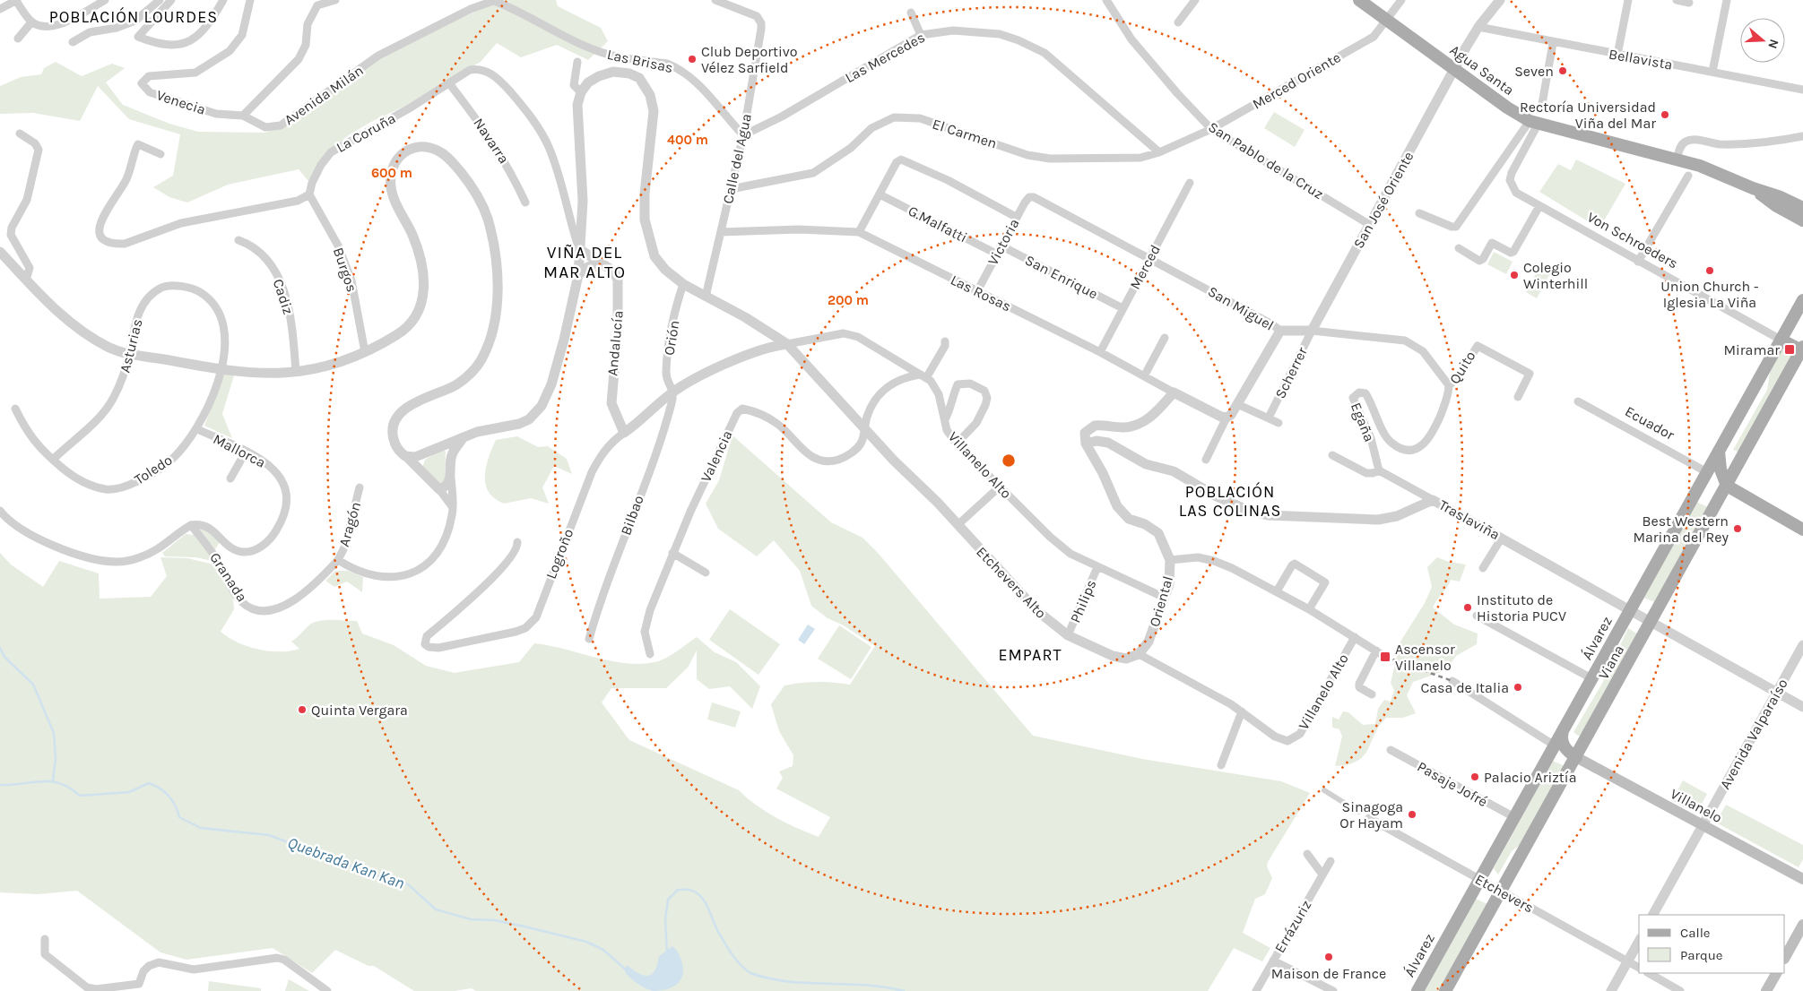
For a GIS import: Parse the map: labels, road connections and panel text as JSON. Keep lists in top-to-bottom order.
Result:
{
  "streets": {
    "main road": [
      "Agua Santa",
      "Von Schroeders",
      "Álvarez",
      "Viana",
      "Villanelo"
    ],
    "street": [
      "Las Mercedes",
      "Bellavista",
      "Las Brisas",
      "Merced Oriente",
      "Avenida Milán",
      "Venecia",
      "La Coruña",
      "El Carmen",
      "Navarra",
      "Calle del Agua",
      "San Pablo de la Cruz",
      "San José Oriente",
      "G.Malfatti",
      "Victoria",
      "Merced",
      "Burgos",
      "San Enrique",
      "Las Rosas",
      "Cadiz",
      "San Miguel",
      "Orión",
      "Andalucía",
      "Asturias",
      "Quito",
      "Scherrer",
      "Egaña",
      "Ecuador",
      "Mallorca",
      "Valencia",
      "Villanelo Alto",
      "Toledo",
      "Bilbao",
      "Traslaviña",
      "Aragón",
      "Logroño",
      "Granada",
      "Etchevers Alto",
      "Philips",
      "Oriental",
      "Avenida Valparaíso",
      "Pasaje Jofré",
      "Etchevers",
      "Errázuriz"
    ]
  },
  "crossings": [
    ["Las Mercedes", "Las Brisas"],
    ["Las Mercedes", "El Carmen"],
    ["Las Mercedes", "Calle del Agua"],
    ["Bellavista", "San José Oriente"],
    ["Las Brisas", "Avenida Milán"],
    ["Las Brisas", "Calle del Agua"],
    ["Agua Santa", "Merced Oriente"],
    ["Agua Santa", "San José Oriente"],
    ["Agua Santa", "Von Schroeders"],
    ["Merced Oriente", "El Carmen"],
    ["Merced Oriente", "San Pablo de la Cruz"],
    ["Avenida Milán", "Venecia"],
    ["La Coruña", "Navarra"],
    ["La Coruña", "Burgos"],
    ["La Coruña", "Andalucía"],
    ["El Carmen", "Calle del Agua"],
    ["El Carmen", "San Pablo de la Cruz"],
    ["Calle del Agua", "Las Rosas"],
    ["Calle del Agua", "Etchevers Alto"],
    ["San Pablo de la Cruz", "San José Oriente"],
    ["San José Oriente", "San Miguel"],
    ["San José Oriente", "Scherrer"],
    ["G.Malfatti", "Victoria"],
    ["Von Schroeders", "Álvarez"],
    ["Von Schroeders", "Viana"],
    ["Victoria", "San Enrique"],
    ["Victoria", "Las Rosas"],
    ["Victoria", "San Miguel"],
    ["Merced", "San Enrique"],
    ["Merced", "Las Rosas"],
    ["Merced", "San Miguel"],
    ["San Miguel", "Quito"],
    ["San Miguel", "Scherrer"],
    ["Orión", "Bilbao"],
    ["Orión", "Logroño"],
    ["Orión", "Etchevers Alto"],
    ["Andalucía", "Logroño"],
    ["Asturias", "Toledo"],
    ["Quito", "Egaña"],
    ["Ecuador", "Álvarez"],
    ["Mallorca", "Toledo"],
    ["Mallorca", "Granada"],
    ["Valencia", "Etchevers Alto"],
    ["Villanelo Alto", "Logroño"],
    ["Villanelo Alto", "Etchevers Alto"],
    ["Villanelo Alto", "Philips"],
    ["Villanelo Alto", "Oriental"],
    ["Bilbao", "Logroño"],
    ["Traslaviña", "Oriental"],
    ["Traslaviña", "Álvarez"],
    ["Traslaviña", "Viana"],
    ["Traslaviña", "Avenida Valparaíso"],
    ["Aragón", "Granada"],
    ["Logroño", "Etchevers Alto"],
    ["Etchevers Alto", "Philips"],
    ["Etchevers Alto", "Oriental"],
    ["Álvarez", "Pasaje Jofré"],
    ["Álvarez", "Etchevers"],
    ["Viana", "Villanelo"],
    ["Viana", "Etchevers"],
    ["Avenida Valparaíso", "Villanelo"]
  ],
  "districts": [
    "POBLACIÓN LOURDES",
    "VIÑA DEL MAR ALTO",
    "POBLACIÓN LAS COLINAS",
    "EMPART"
  ],
  "water": ["Quebrada Kan Kan"],
  "places": {
    "other": [
      "Club Deportivo Vélez Sarfield",
      "Seven",
      "Rectoría Universidad Viña del Mar",
      "Union Church - Iglesia La Viña",
      "Colegio Winterhill",
      "Best Western Marina del Rey",
      "Instituto de Historia PUCV",
      "Casa de Italia",
      "Quinta Vergara",
      "Palacio Ariztía",
      "Sinagoga Or Hayam",
      "Maison de France"
    ],
    "transit": ["Miramar", "Ascensor Villanelo"]
  },
  "legend": ["Calle", "Parque"],
  "north": "right",
  "rings": ["400 m", "600 m", "200 m"]
}
